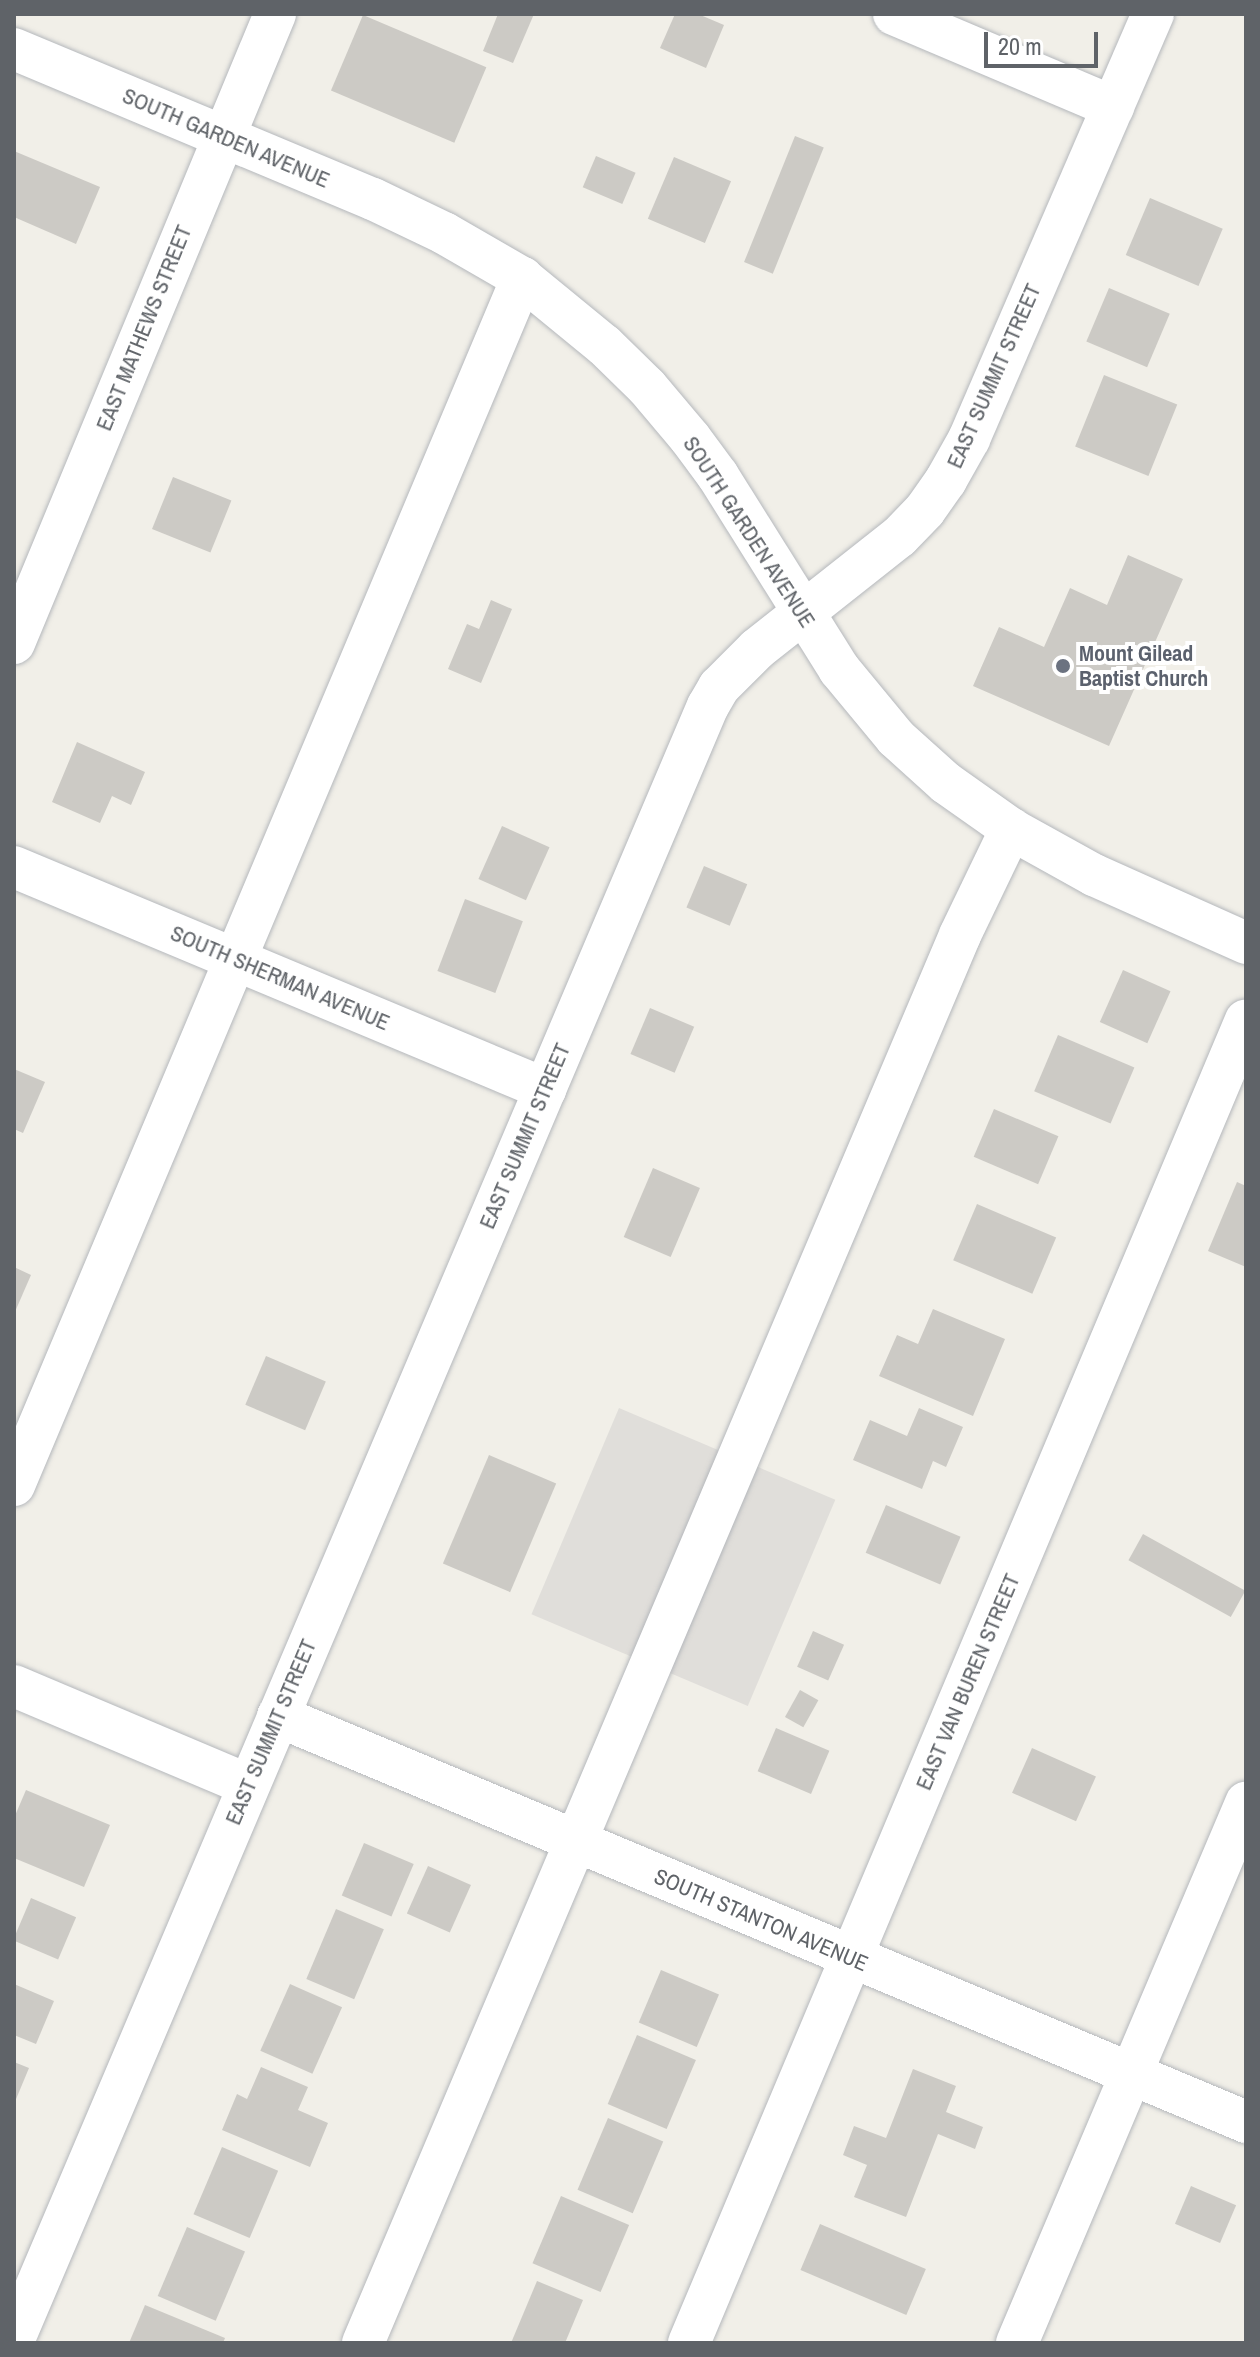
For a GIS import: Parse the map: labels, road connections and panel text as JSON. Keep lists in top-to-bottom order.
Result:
{
  "streets": {
    "street": [
      "SOUTH GARDEN AVENUE",
      "EAST MATHEWS STREET",
      "EAST SUMMIT STREET",
      "SOUTH SHERMAN AVENUE",
      "EAST VAN BUREN STREET",
      "SOUTH STANTON AVENUE"
    ]
  },
  "crossings": [
    ["SOUTH GARDEN AVENUE", "EAST MATHEWS STREET"],
    ["SOUTH GARDEN AVENUE", "EAST SUMMIT STREET"],
    ["EAST SUMMIT STREET", "SOUTH SHERMAN AVENUE"],
    ["EAST SUMMIT STREET", "SOUTH STANTON AVENUE"],
    ["EAST VAN BUREN STREET", "SOUTH STANTON AVENUE"]
  ],
  "places": ["Mount Gilead Baptist Church"],
  "scale_bar": "20 m"
}
